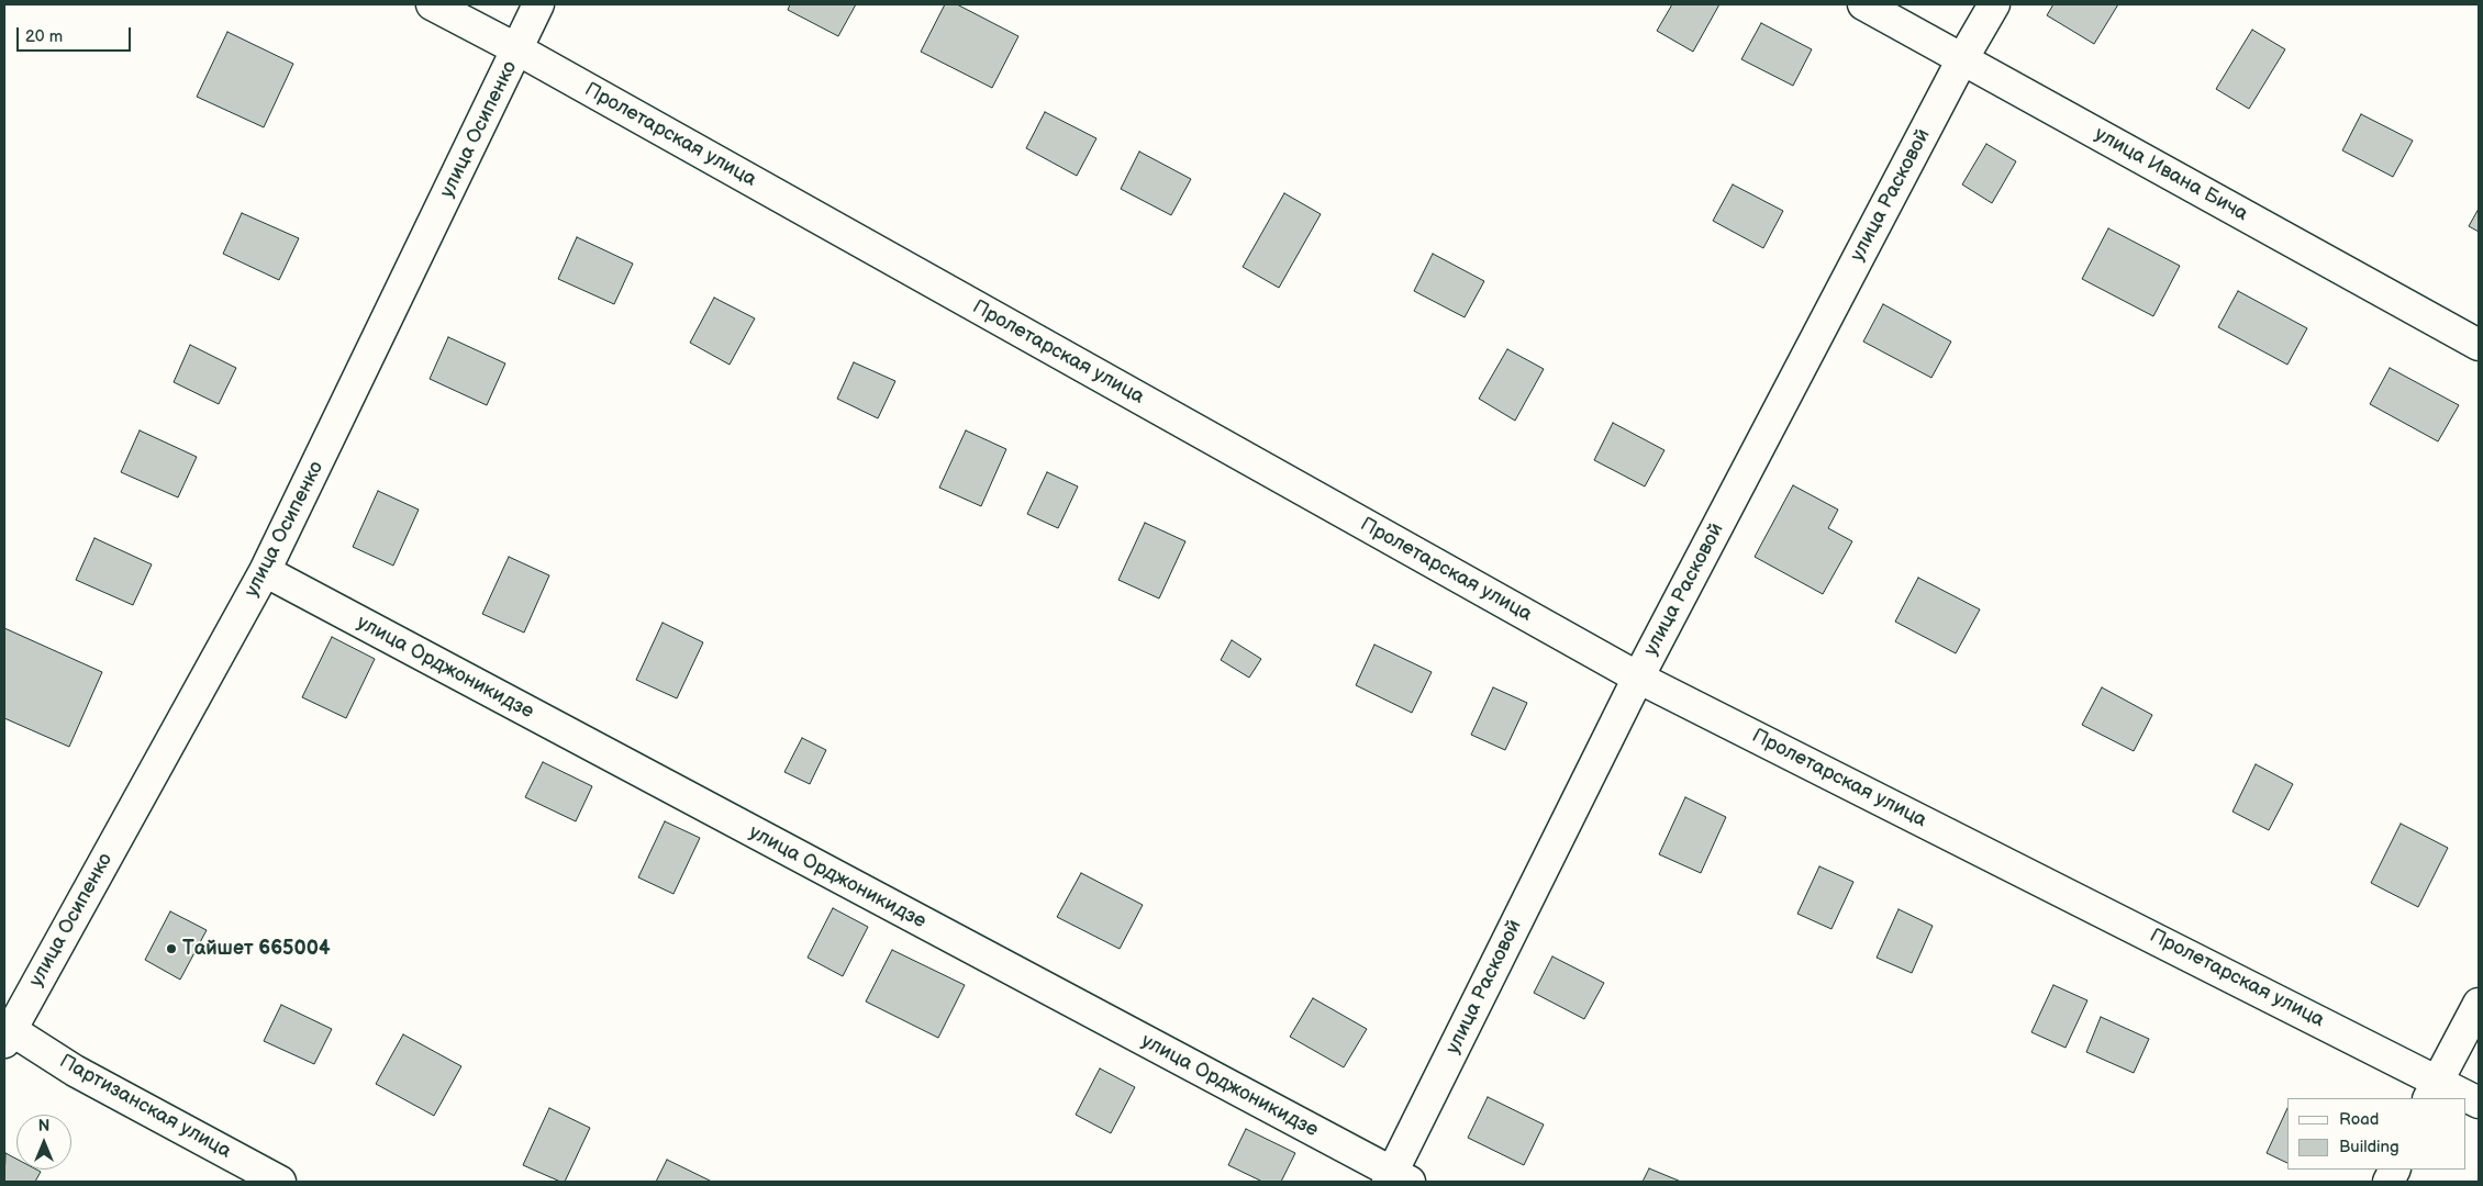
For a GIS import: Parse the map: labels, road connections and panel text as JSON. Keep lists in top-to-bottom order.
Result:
{
  "streets": {
    "street": [
      "улица Осипенко",
      "Пролетарская улица",
      "улица Ивана Бича",
      "улица Расковой",
      "улица Орджоникидзе",
      "Партизанская улица"
    ]
  },
  "crossings": [
    ["улица Осипенко", "Пролетарская улица"],
    ["улица Осипенко", "улица Орджоникидзе"],
    ["улица Осипенко", "Партизанская улица"],
    ["Пролетарская улица", "улица Расковой"],
    ["улица Ивана Бича", "улица Расковой"],
    ["улица Расковой", "улица Орджоникидзе"]
  ],
  "places": ["Тайшет 665004"],
  "legend": ["Road", "Building"],
  "scale_bar": "20 m",
  "north": "top"
}
